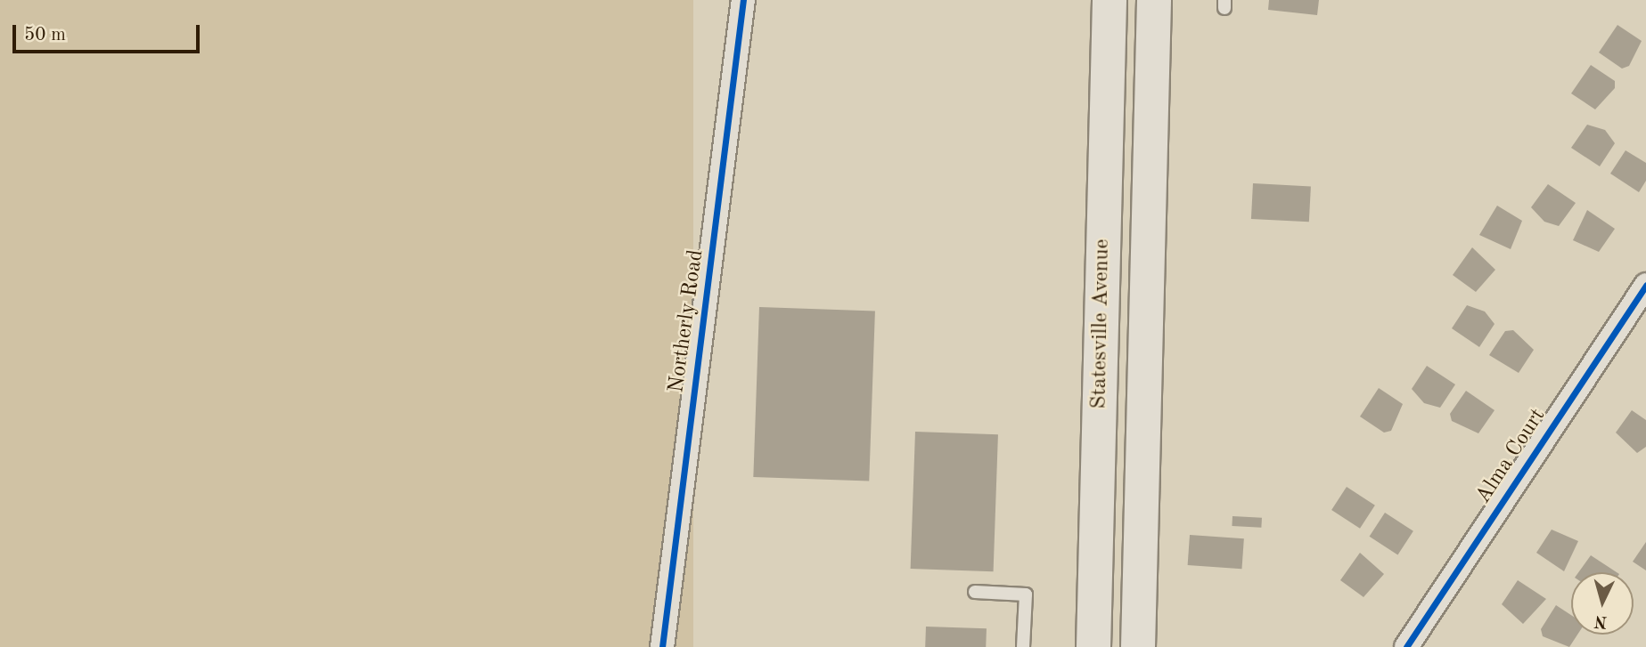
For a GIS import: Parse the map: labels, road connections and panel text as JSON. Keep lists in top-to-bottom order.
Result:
{
  "streets": {
    "main road": ["Statesville Avenue"],
    "street": ["Northerly Road", "Alma Court"]
  },
  "scale_bar": "50 m",
  "north": "bottom"
}
